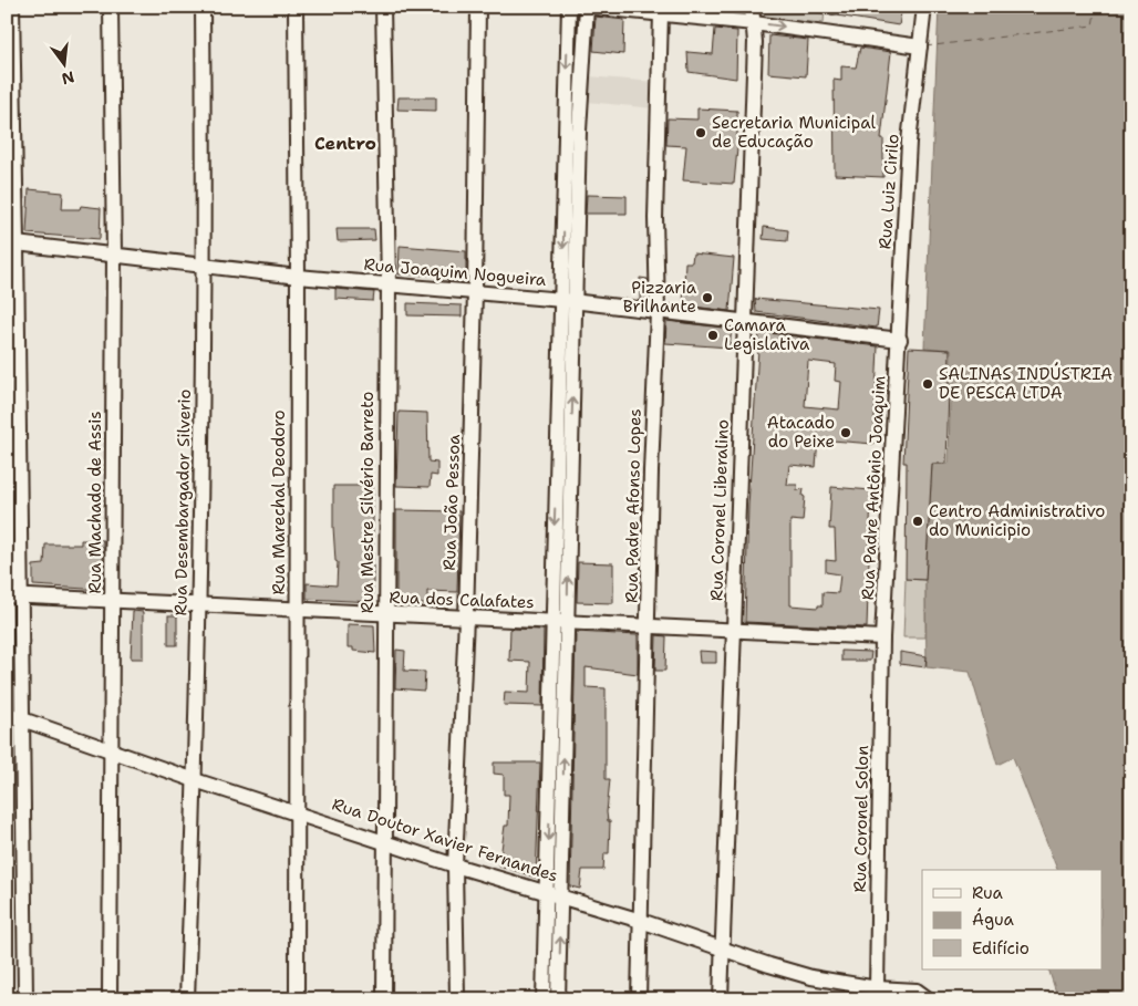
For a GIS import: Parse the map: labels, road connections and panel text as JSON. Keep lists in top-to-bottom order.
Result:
{
  "streets": {
    "street": [
      "Rua Luiz Cirilo",
      "Rua Joaquim Nogueira",
      "Rua Padre Antônio Joaquim",
      "Rua Machado de Assis",
      "Rua Desembargador Silverio",
      "Rua Marechal Deodoro",
      "Rua Mestre Silvério Barreto",
      "Rua João Pessoa",
      "Rua Padre Afonso Lopes",
      "Rua Coronel Liberalino",
      "Rua dos Calafates",
      "Rua Coronel Solon",
      "Rua Doutor Xavier Fernandes"
    ]
  },
  "crossings": [
    ["Rua Luiz Cirilo", "Rua Joaquim Nogueira"],
    ["Rua Luiz Cirilo", "Rua Padre Antônio Joaquim"],
    ["Rua Joaquim Nogueira", "Rua Padre Antônio Joaquim"],
    ["Rua Joaquim Nogueira", "Rua Machado de Assis"],
    ["Rua Joaquim Nogueira", "Rua Desembargador Silverio"],
    ["Rua Joaquim Nogueira", "Rua Marechal Deodoro"],
    ["Rua Joaquim Nogueira", "Rua Mestre Silvério Barreto"],
    ["Rua Joaquim Nogueira", "Rua João Pessoa"],
    ["Rua Joaquim Nogueira", "Rua Padre Afonso Lopes"],
    ["Rua Joaquim Nogueira", "Rua Coronel Liberalino"],
    ["Rua Padre Antônio Joaquim", "Rua dos Calafates"],
    ["Rua Padre Antônio Joaquim", "Rua Coronel Solon"],
    ["Rua Machado de Assis", "Rua dos Calafates"],
    ["Rua Machado de Assis", "Rua Doutor Xavier Fernandes"],
    ["Rua Desembargador Silverio", "Rua dos Calafates"],
    ["Rua Desembargador Silverio", "Rua Doutor Xavier Fernandes"],
    ["Rua Marechal Deodoro", "Rua dos Calafates"],
    ["Rua Marechal Deodoro", "Rua Doutor Xavier Fernandes"],
    ["Rua Mestre Silvério Barreto", "Rua dos Calafates"],
    ["Rua Mestre Silvério Barreto", "Rua Doutor Xavier Fernandes"],
    ["Rua João Pessoa", "Rua dos Calafates"],
    ["Rua João Pessoa", "Rua Doutor Xavier Fernandes"],
    ["Rua Padre Afonso Lopes", "Rua dos Calafates"],
    ["Rua Padre Afonso Lopes", "Rua Doutor Xavier Fernandes"],
    ["Rua Coronel Liberalino", "Rua dos Calafates"],
    ["Rua Coronel Liberalino", "Rua Doutor Xavier Fernandes"],
    ["Rua dos Calafates", "Rua Coronel Solon"],
    ["Rua Coronel Solon", "Rua Doutor Xavier Fernandes"]
  ],
  "districts": ["Centro"],
  "places": [
    "Secretaria Municipal de Educação",
    "Pizzaria Brilhante",
    "Camara Legislativa",
    "SALINAS INDÚSTRIA DE PESCA LTDA",
    "Atacado do Peixe",
    "Centro Administrativo do Municipio"
  ],
  "legend": ["Rua", "Água", "Edifício"],
  "north": "bottom"
}
